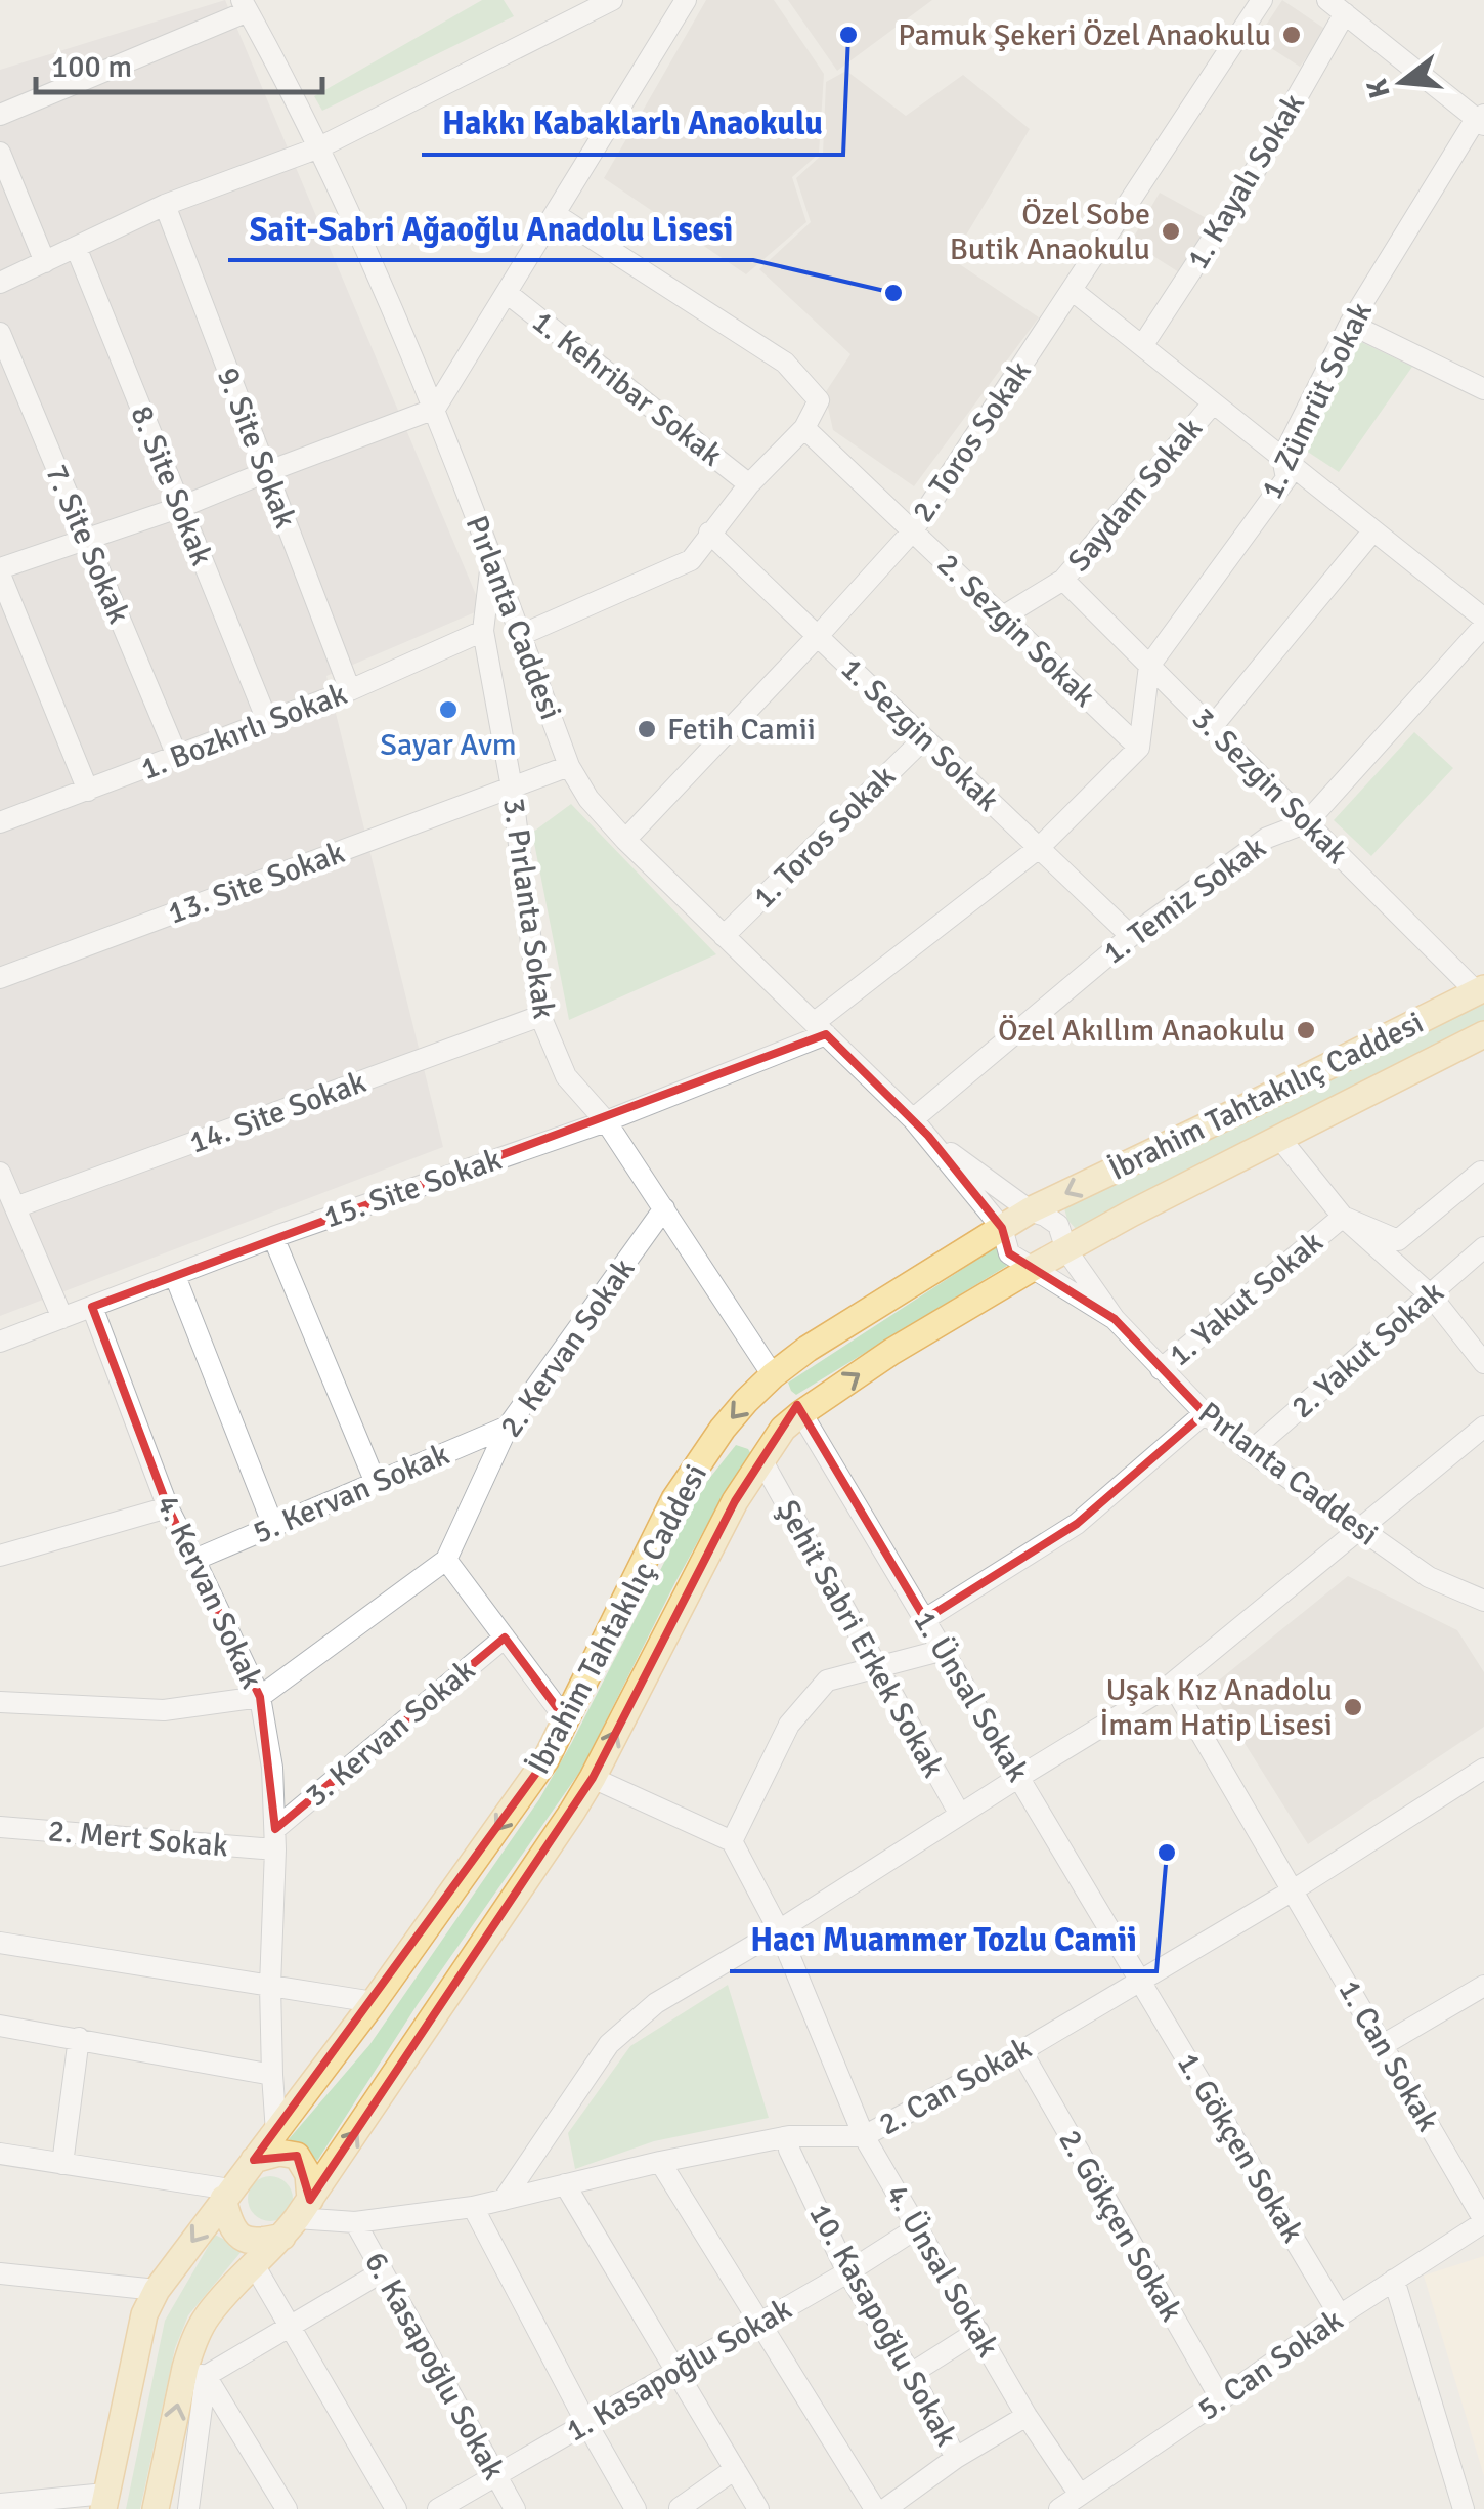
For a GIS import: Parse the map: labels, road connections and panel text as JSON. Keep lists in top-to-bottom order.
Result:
{
  "streets": {
    "main road": ["İbrahim Tahtakılıç Caddesi"],
    "street": [
      "1. Kayalı Sokak",
      "1. Kehribar Sokak",
      "1. Zümrüt Sokak",
      "2. Toros Sokak",
      "9. Site Sokak",
      "8. Site Sokak",
      "Saydam Sokak",
      "7. Site Sokak",
      "Pırlanta Caddesi",
      "2. Sezgin Sokak",
      "1. Bozkırlı Sokak",
      "1. Sezgin Sokak",
      "3. Sezgin Sokak",
      "1. Toros Sokak",
      "13. Site Sokak",
      "1. Temiz Sokak",
      "3. Pırlanta Sokak",
      "14. Site Sokak",
      "15. Site Sokak",
      "1. Yakut Sokak",
      "2. Kervan Sokak",
      "2. Yakut Sokak",
      "5. Kervan Sokak",
      "4. Kervan Sokak",
      "Şehit Sabri Erkek Sokak",
      "1. Ünsal Sokak",
      "3. Kervan Sokak",
      "2. Mert Sokak",
      "1. Can Sokak",
      "2. Can Sokak",
      "1. Gökçen Sokak",
      "2. Gökçen Sokak",
      "4. Ünsal Sokak",
      "10. Kasapoğlu Sokak",
      "5. Can Sokak",
      "6. Kasapoğlu Sokak",
      "1. Kasapoğlu Sokak"
    ]
  },
  "crossings": [
    ["1. Zümrüt Sokak", "2. Sezgin Sokak"],
    ["1. Zümrüt Sokak", "3. Sezgin Sokak"],
    ["2. Toros Sokak", "Pırlanta Caddesi"],
    ["2. Toros Sokak", "2. Sezgin Sokak"],
    ["2. Toros Sokak", "1. Sezgin Sokak"],
    ["9. Site Sokak", "1. Bozkırlı Sokak"],
    ["8. Site Sokak", "1. Bozkırlı Sokak"],
    ["Saydam Sokak", "2. Sezgin Sokak"],
    ["Saydam Sokak", "3. Sezgin Sokak"],
    ["7. Site Sokak", "1. Bozkırlı Sokak"],
    ["Pırlanta Caddesi", "1. Toros Sokak"],
    ["Pırlanta Caddesi", "13. Site Sokak"],
    ["Pırlanta Caddesi", "1. Temiz Sokak"],
    ["Pırlanta Caddesi", "3. Pırlanta Sokak"],
    ["Pırlanta Caddesi", "İbrahim Tahtakılıç Caddesi"],
    ["Pırlanta Caddesi", "15. Site Sokak"],
    ["Pırlanta Caddesi", "1. Yakut Sokak"],
    ["Pırlanta Caddesi", "2. Yakut Sokak"],
    ["1. Bozkırlı Sokak", "3. Pırlanta Sokak"],
    ["1. Sezgin Sokak", "1. Toros Sokak"],
    ["1. Sezgin Sokak", "1. Temiz Sokak"],
    ["3. Sezgin Sokak", "1. Temiz Sokak"],
    ["3. Sezgin Sokak", "İbrahim Tahtakılıç Caddesi"],
    ["13. Site Sokak", "3. Pırlanta Sokak"],
    ["3. Pırlanta Sokak", "İbrahim Tahtakılıç Caddesi"],
    ["3. Pırlanta Sokak", "14. Site Sokak"],
    ["3. Pırlanta Sokak", "15. Site Sokak"],
    ["3. Pırlanta Sokak", "2. Kervan Sokak"],
    ["İbrahim Tahtakılıç Caddesi", "4. Kervan Sokak"],
    ["İbrahim Tahtakılıç Caddesi", "Şehit Sabri Erkek Sokak"],
    ["İbrahim Tahtakılıç Caddesi", "1. Ünsal Sokak"],
    ["İbrahim Tahtakılıç Caddesi", "2. Can Sokak"],
    ["15. Site Sokak", "4. Kervan Sokak"],
    ["2. Kervan Sokak", "5. Kervan Sokak"],
    ["2. Kervan Sokak", "4. Kervan Sokak"],
    ["5. Kervan Sokak", "4. Kervan Sokak"],
    ["4. Kervan Sokak", "3. Kervan Sokak"],
    ["4. Kervan Sokak", "2. Mert Sokak"],
    ["1. Ünsal Sokak", "2. Can Sokak"],
    ["1. Ünsal Sokak", "1. Gökçen Sokak"],
    ["3. Kervan Sokak", "2. Mert Sokak"],
    ["1. Can Sokak", "2. Can Sokak"],
    ["1. Can Sokak", "5. Can Sokak"],
    ["2. Can Sokak", "1. Gökçen Sokak"],
    ["2. Can Sokak", "2. Gökçen Sokak"],
    ["2. Can Sokak", "4. Ünsal Sokak"],
    ["2. Can Sokak", "10. Kasapoğlu Sokak"],
    ["2. Can Sokak", "6. Kasapoğlu Sokak"],
    ["1. Gökçen Sokak", "5. Can Sokak"],
    ["2. Gökçen Sokak", "5. Can Sokak"],
    ["4. Ünsal Sokak", "5. Can Sokak"],
    ["4. Ünsal Sokak", "1. Kasapoğlu Sokak"],
    ["10. Kasapoğlu Sokak", "1. Kasapoğlu Sokak"],
    ["6. Kasapoğlu Sokak", "1. Kasapoğlu Sokak"]
  ],
  "places": [
    "Hakkı Kabaklarlı Anaokulu",
    "Pamuk Şekeri Özel Anaokulu",
    "Özel Sobe Butik Anaokulu",
    "Sait-Sabri Ağaoğlu Anadolu Lisesi",
    "Sayar Avm",
    "Fetih Camii",
    "Özel Akıllım Anaokulu",
    "Uşak Kız Anadolu İmam Hatip Lisesi",
    "Hacı Muammer Tozlu Camii"
  ],
  "scale_bar": "100 m",
  "north": "left"
}
